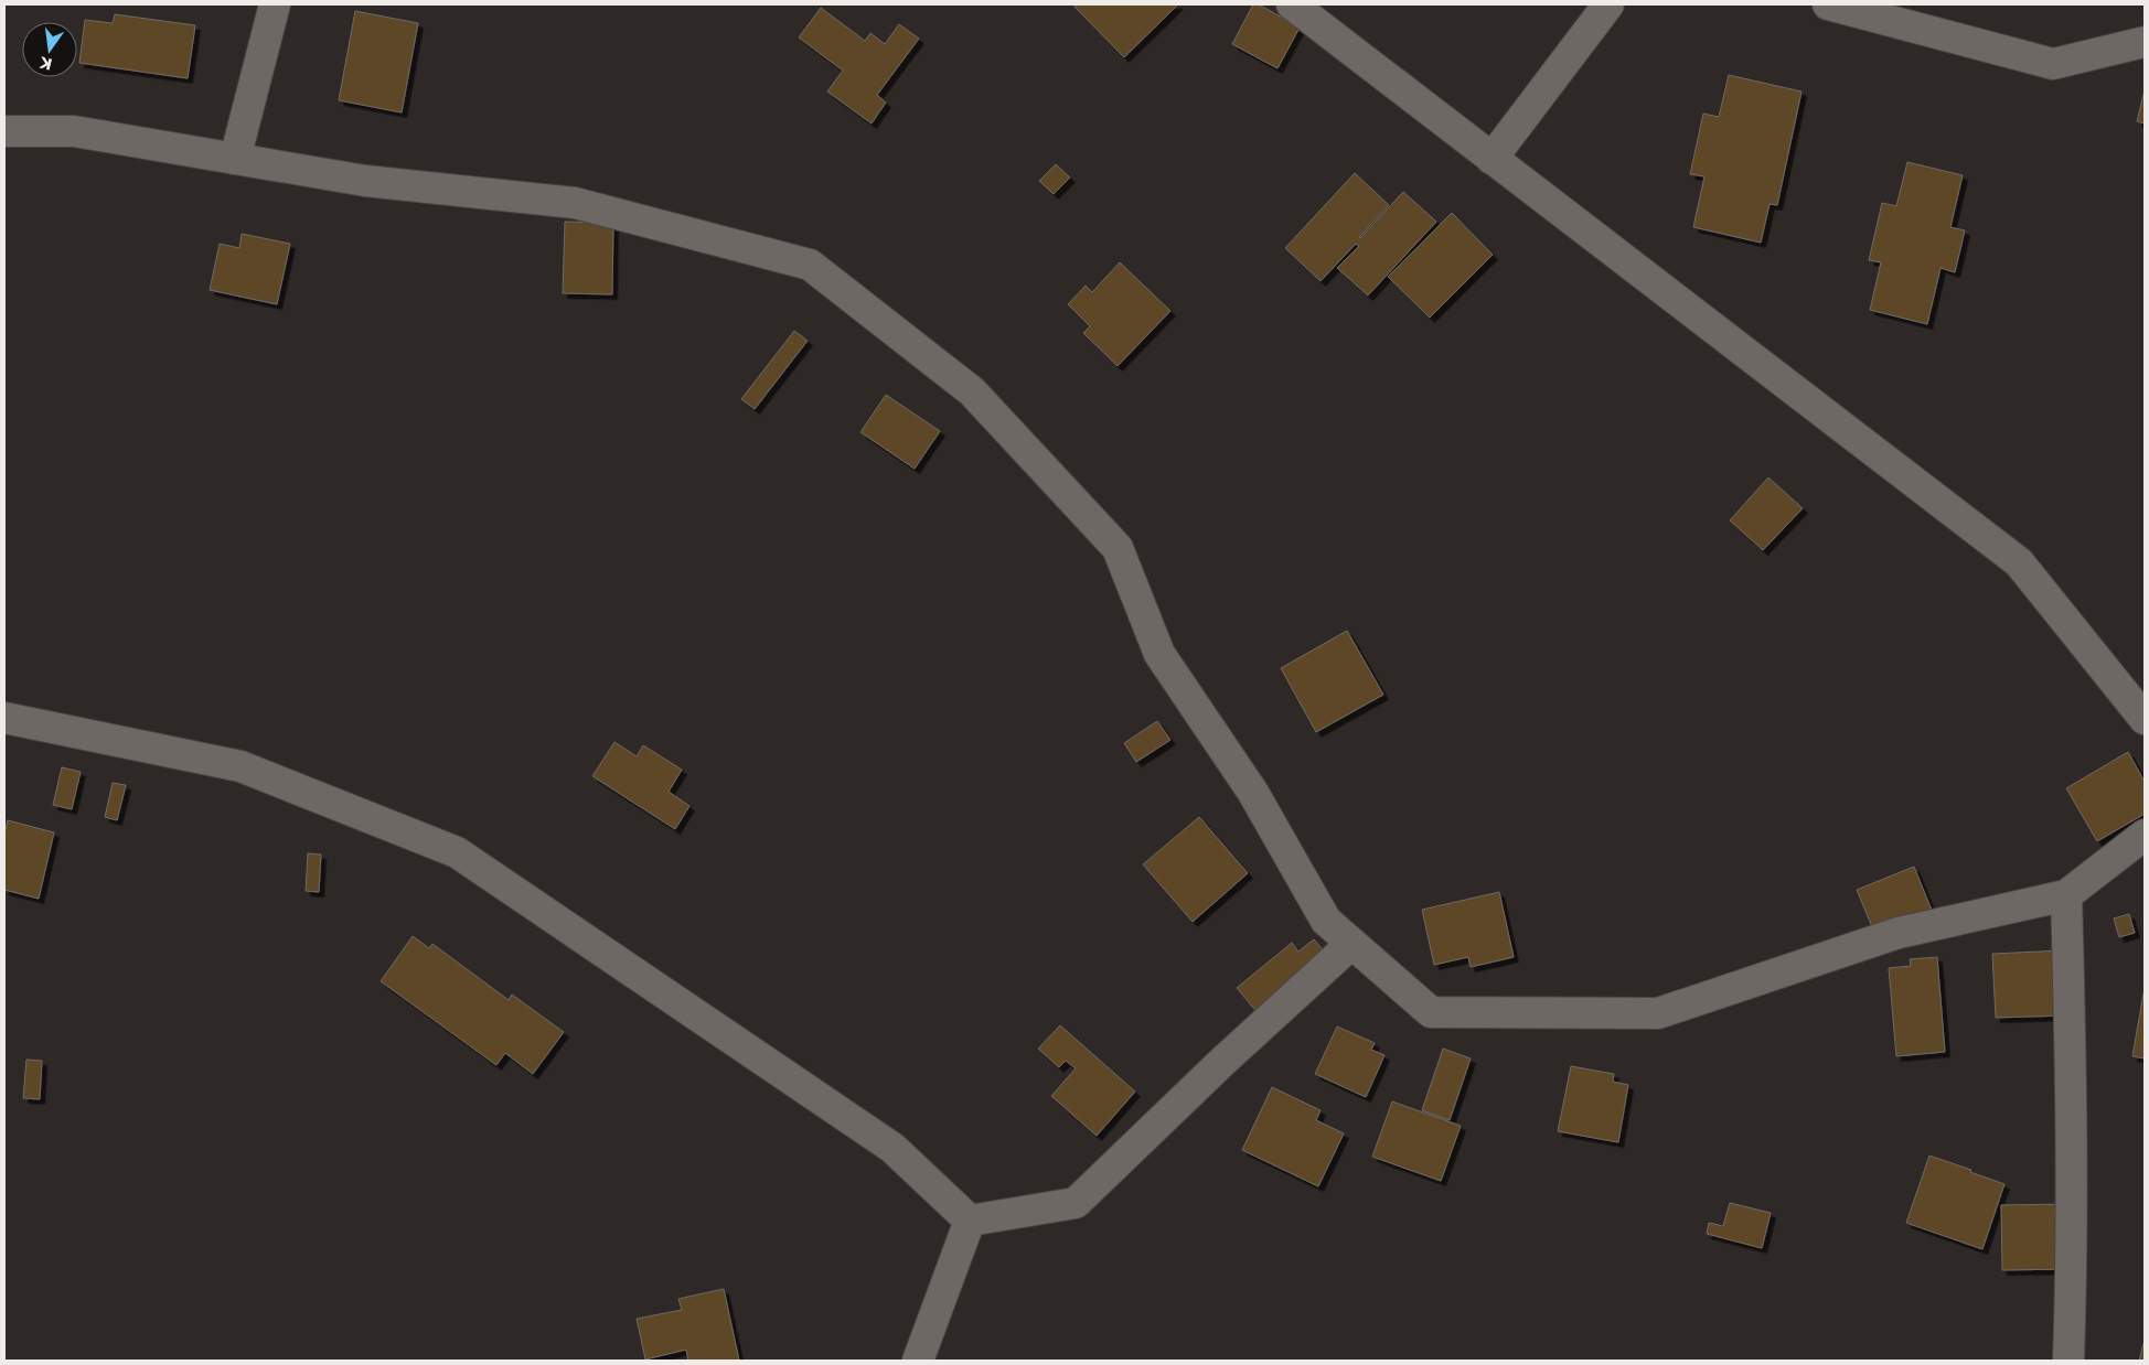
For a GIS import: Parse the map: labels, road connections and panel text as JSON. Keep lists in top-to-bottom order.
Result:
{
  "north": "bottom"
}
